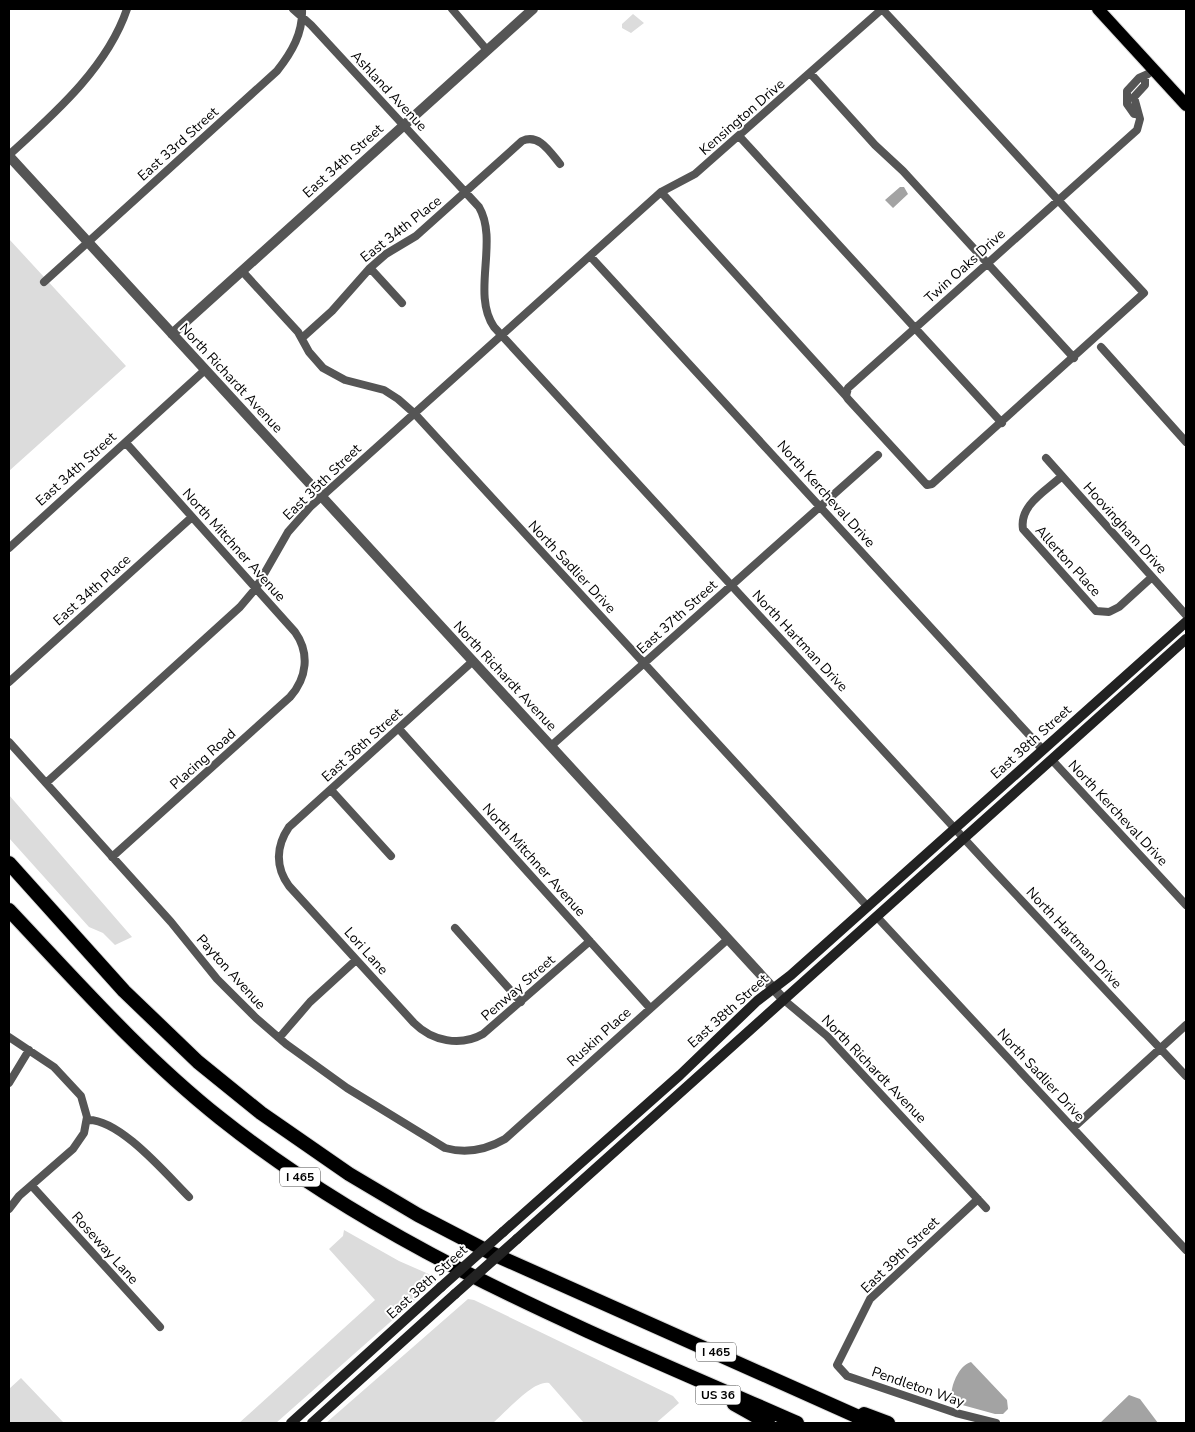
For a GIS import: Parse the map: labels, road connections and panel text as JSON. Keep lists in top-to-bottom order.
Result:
{
  "streets": {
    "highway": ["I 465", "US 36"],
    "main road": ["East 38th Street"],
    "street": [
      "Ashland Avenue",
      "Kensington Drive",
      "East 33rd Street",
      "East 34th Street",
      "East 34th Place",
      "Twin Oaks Drive",
      "North Richardt Avenue",
      "East 35th Street",
      "North Kercheval Drive",
      "Hoovingham Drive",
      "North Mitchner Avenue",
      "Allerton Place",
      "North Sadlier Drive",
      "East 37th Street",
      "North Hartman Drive",
      "East 36th Street",
      "Placing Road",
      "Lori Lane",
      "Payton Avenue",
      "Penway Street",
      "Ruskin Place",
      "Roseway Lane",
      "East 39th Street",
      "Pendleton Way"
    ]
  },
  "crossings": [
    ["Ashland Avenue", "East 33rd Street"],
    ["Ashland Avenue", "East 34th Street"],
    ["Ashland Avenue", "East 34th Place"],
    ["Ashland Avenue", "North Hartman Drive"],
    ["Kensington Drive", "East 35th Street"],
    ["East 33rd Street", "North Richardt Avenue"],
    ["East 34th Street", "North Richardt Avenue"],
    ["East 34th Street", "North Mitchner Avenue"],
    ["East 34th Street", "North Sadlier Drive"],
    ["East 34th Place", "North Mitchner Avenue"],
    ["East 34th Place", "North Sadlier Drive"],
    ["East 34th Place", "North Hartman Drive"],
    ["North Richardt Avenue", "East 35th Street"],
    ["North Richardt Avenue", "East 37th Street"],
    ["North Richardt Avenue", "East 38th Street"],
    ["North Richardt Avenue", "East 36th Street"],
    ["North Richardt Avenue", "Ruskin Place"],
    ["North Richardt Avenue", "East 39th Street"],
    ["East 35th Street", "North Kercheval Drive"],
    ["East 35th Street", "North Mitchner Avenue"],
    ["East 35th Street", "North Sadlier Drive"],
    ["East 35th Street", "North Hartman Drive"],
    ["East 35th Street", "Payton Avenue"],
    ["North Kercheval Drive", "East 37th Street"],
    ["North Kercheval Drive", "East 38th Street"],
    ["Hoovingham Drive", "Allerton Place"],
    ["North Mitchner Avenue", "East 36th Street"],
    ["North Mitchner Avenue", "Placing Road"],
    ["North Mitchner Avenue", "Penway Street"],
    ["North Mitchner Avenue", "Ruskin Place"],
    ["North Sadlier Drive", "East 37th Street"],
    ["North Sadlier Drive", "East 38th Street"],
    ["East 37th Street", "North Hartman Drive"],
    ["North Hartman Drive", "East 38th Street"],
    ["East 36th Street", "Lori Lane"],
    ["Placing Road", "Payton Avenue"],
    ["Lori Lane", "Penway Street"],
    ["Payton Avenue", "Ruskin Place"],
    ["I 465", "US 36"],
    ["East 39th Street", "Pendleton Way"]
  ]
}
